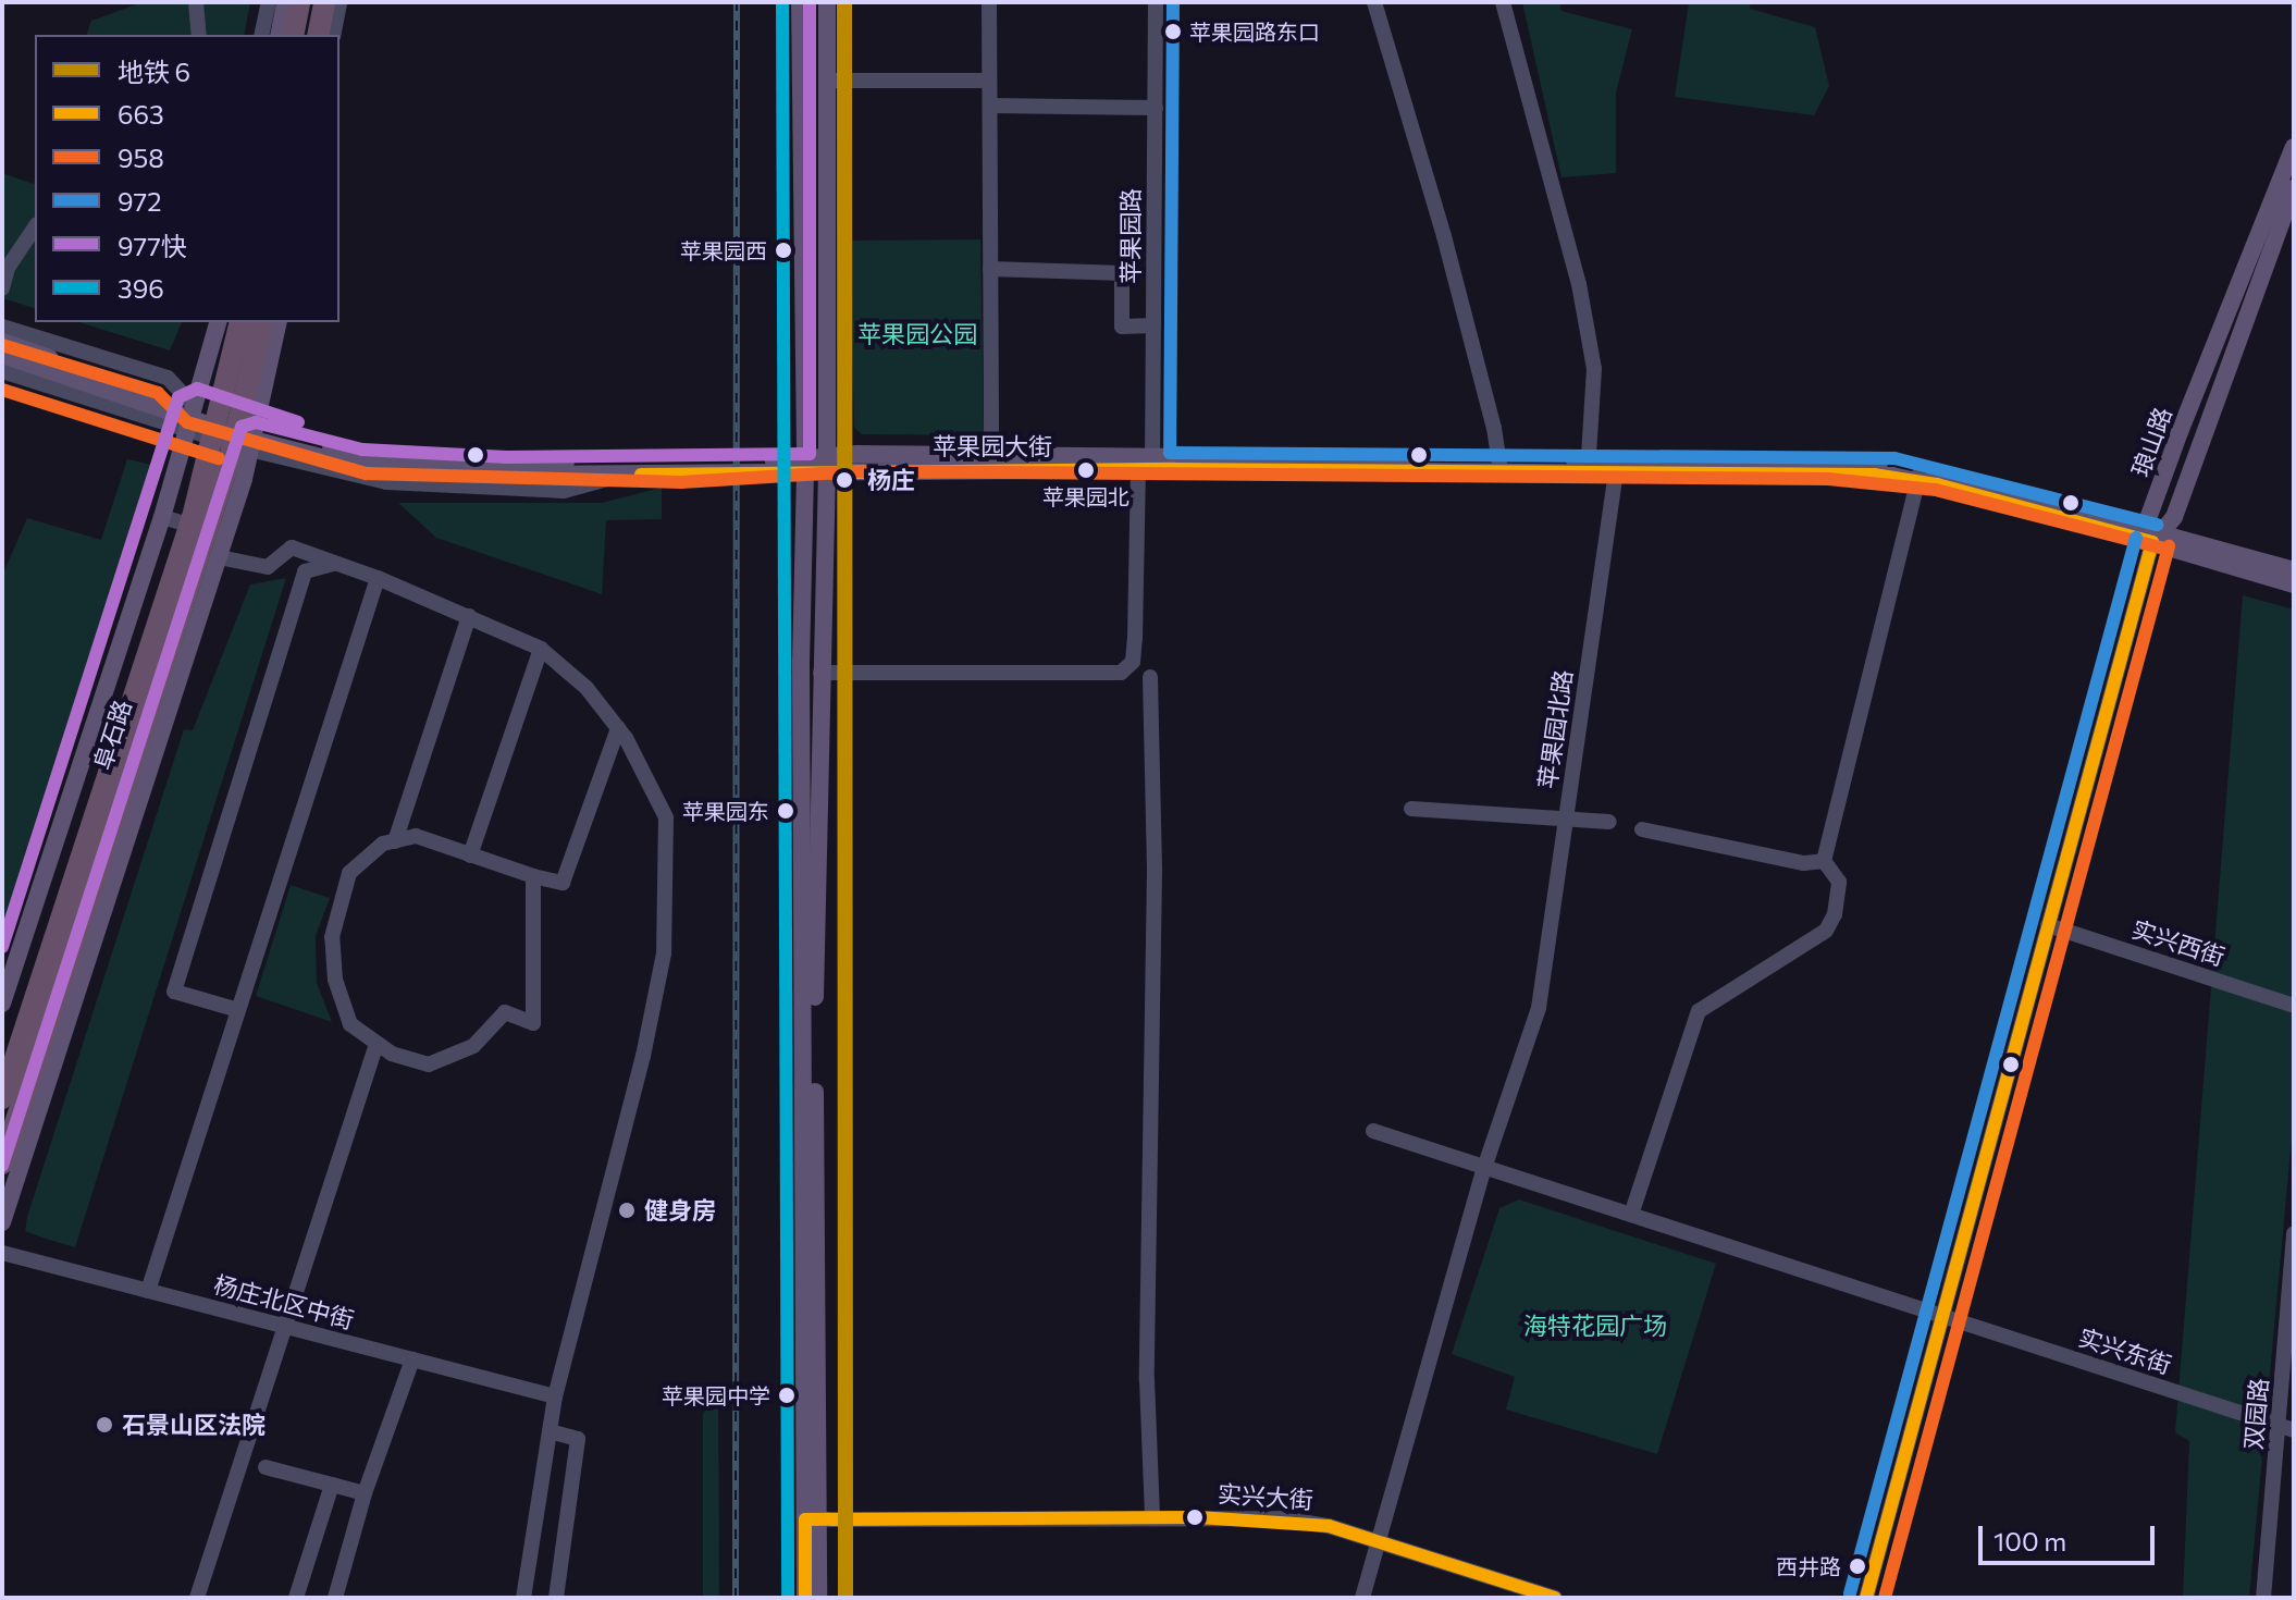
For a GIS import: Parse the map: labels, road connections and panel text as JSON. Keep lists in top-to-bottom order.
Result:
{
  "streets": {
    "highway": ["阜石路"],
    "main road": ["琅山路", "苹果园大街"],
    "street": [
      "苹果园路",
      "苹果园北路",
      "实兴西街",
      "杨庄北区中街",
      "实兴东街",
      "双园路",
      "实兴大街"
    ]
  },
  "crossings": [
    ["苹果园路", "苹果园大街"],
    ["琅山路", "苹果园大街"],
    ["苹果园大街", "苹果园北路"],
    ["苹果园北路", "实兴东街"],
    ["苹果园北路", "实兴大街"],
    ["实兴东街", "双园路"]
  ],
  "parks": ["苹果园公园", "海特花园广场"],
  "places": [
    "苹果园路东口",
    "苹果园西",
    "苹果园北",
    "杨庄",
    "苹果园东",
    "健身房",
    "苹果园中学",
    "石景山区法院",
    "西井路"
  ],
  "lines": [
    "metro line 6",
    "transit line 972",
    "transit line 977快",
    "transit line 396",
    "transit line 958",
    "transit line 663"
  ],
  "legend": [
    "地铁 6",
    "663",
    "958",
    "972",
    "977快",
    "396"
  ],
  "scale_bar": "100 m"
}
